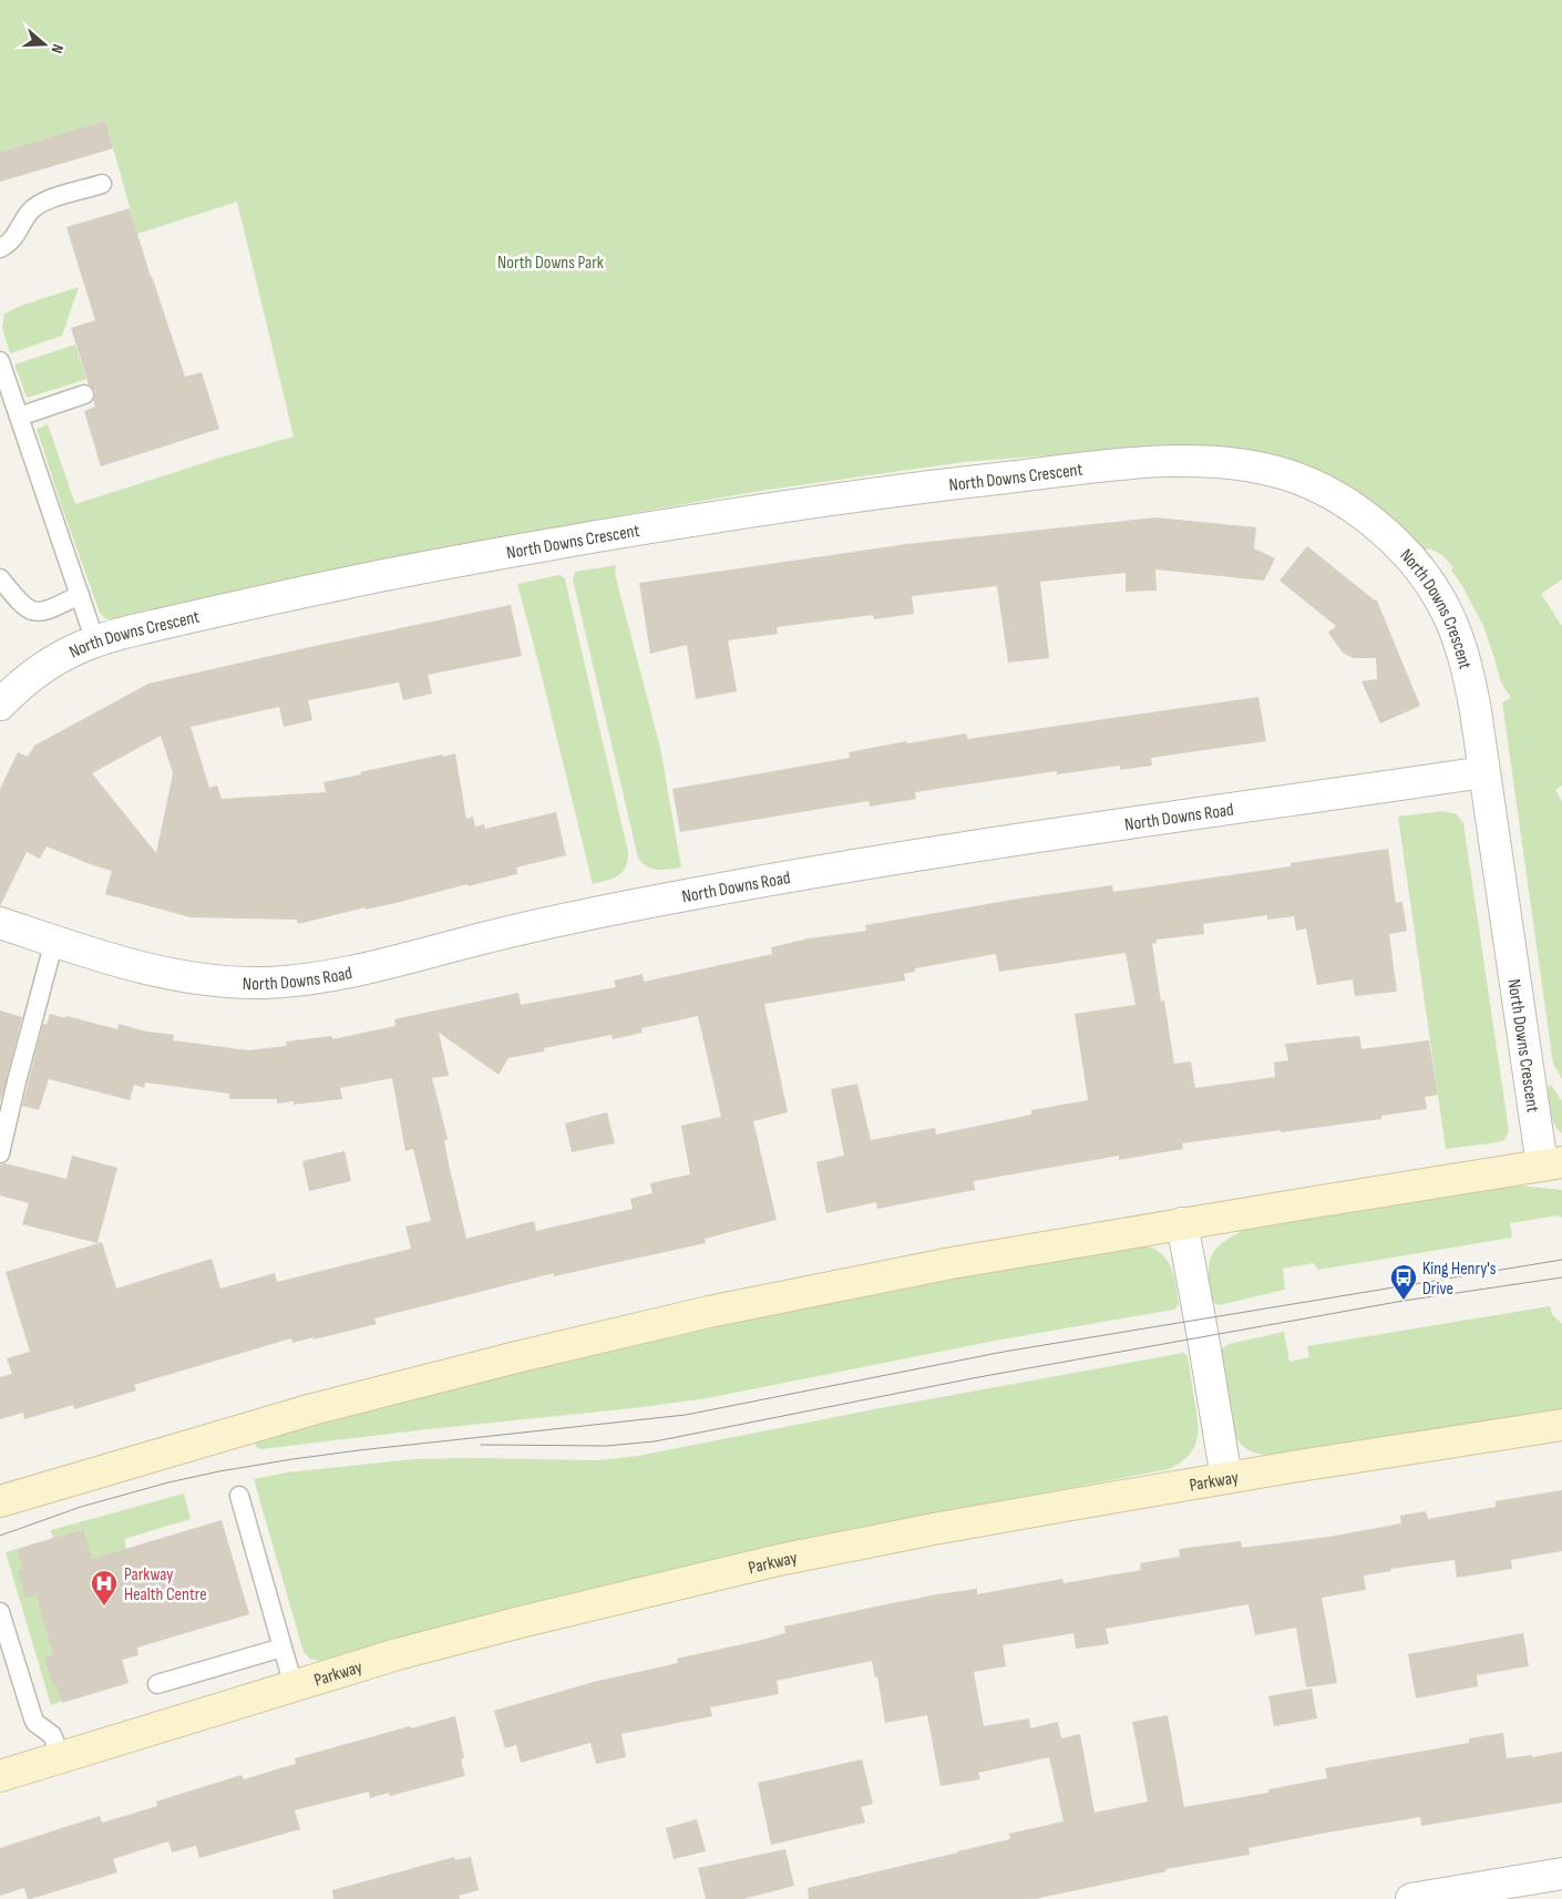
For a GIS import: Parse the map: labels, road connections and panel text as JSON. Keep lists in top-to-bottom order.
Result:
{
  "streets": {
    "street": ["North Downs Crescent", "North Downs Road", "Parkway"]
  },
  "crossings": [
    ["North Downs Crescent", "North Downs Road"]
  ],
  "parks": ["North Downs Park"],
  "places": {
    "bus stop": ["King Henry's Drive"],
    "hospital": ["Parkway Health Centre"]
  },
  "north": "right"
}
